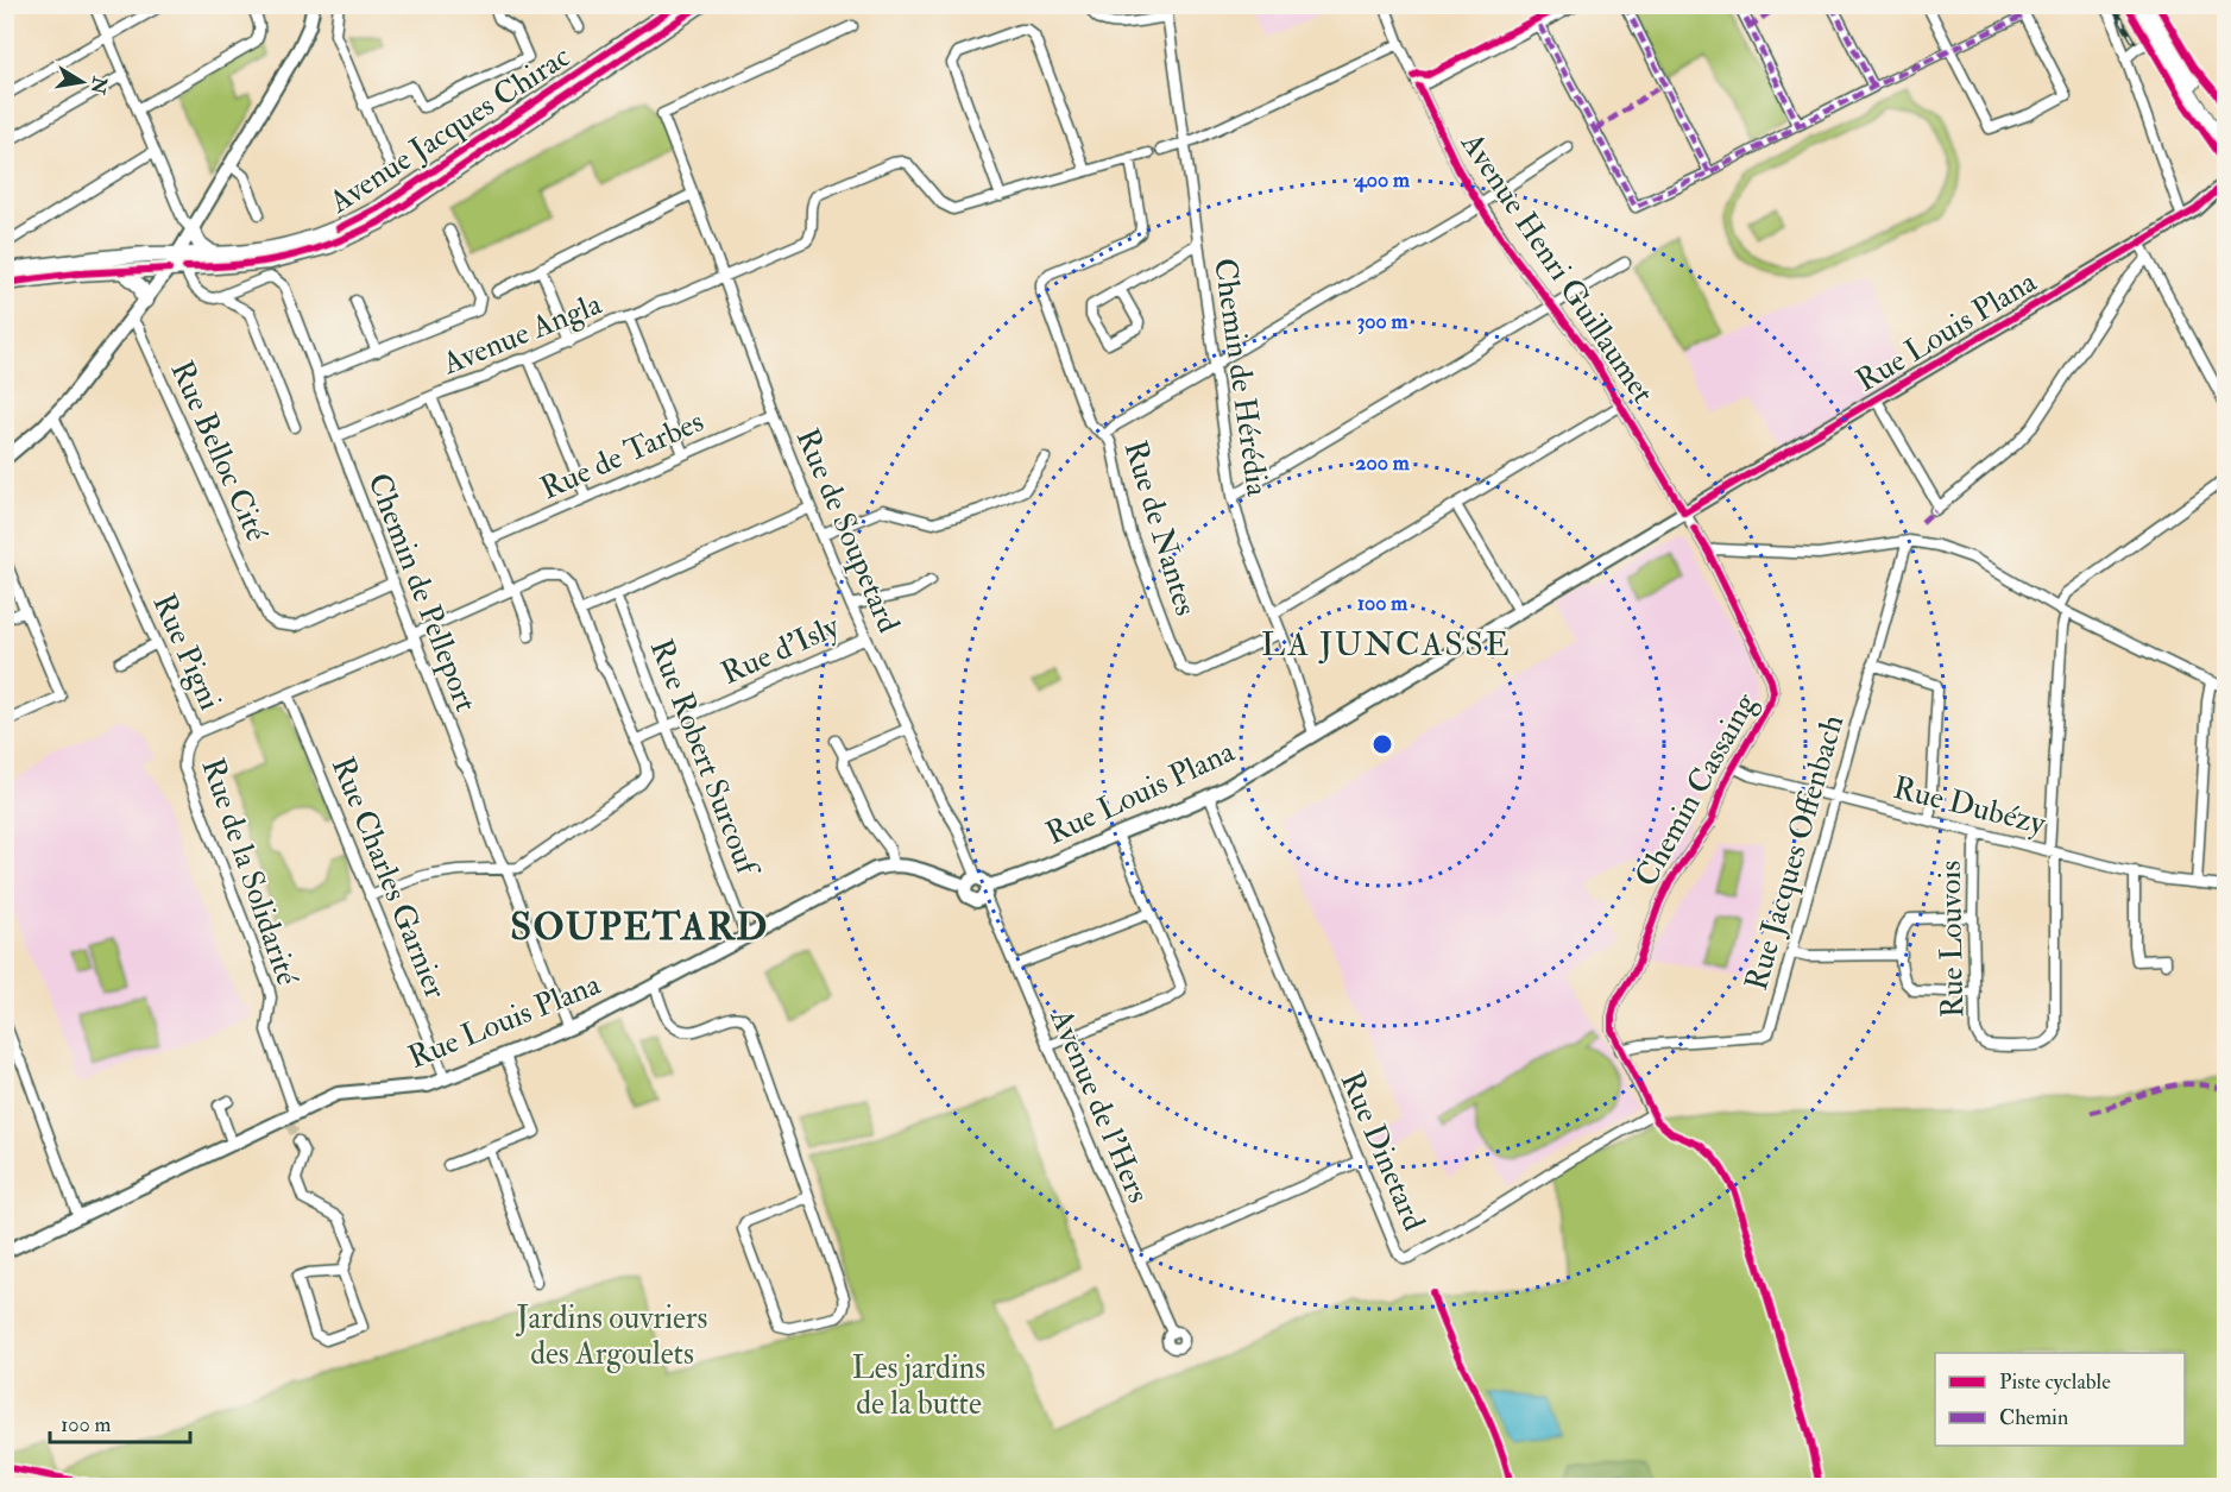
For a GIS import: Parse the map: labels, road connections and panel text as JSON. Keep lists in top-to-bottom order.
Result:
{
  "streets": {
    "main road": ["Avenue Jacques Chirac"],
    "street": [
      "Avenue Henri Guillaumet",
      "Rue Louis Plana",
      "Avenue Angla",
      "Chemin de Hérédia",
      "Rue Belloc Cité",
      "Rue de Tarbes",
      "Rue de Nantes",
      "Rue de Soupetard",
      "Chemin de Pelleport",
      "Rue d'Isly",
      "Rue Pigni",
      "Rue Robert Surcouf",
      "Chemin Cassaing",
      "Rue Dubézy",
      "Rue Jacques Offenbach",
      "Rue de la Solidarité",
      "Rue Charles Garnier",
      "Rue Louvois",
      "Avenue de l'Hers",
      "Rue Dinetard"
    ]
  },
  "crossings": [
    ["Avenue Henri Guillaumet", "Rue Louis Plana"],
    ["Avenue Henri Guillaumet", "Chemin Cassaing"],
    ["Rue Louis Plana", "Chemin de Hérédia"],
    ["Rue Louis Plana", "Rue de Soupetard"],
    ["Rue Louis Plana", "Chemin de Pelleport"],
    ["Rue Louis Plana", "Rue Robert Surcouf"],
    ["Rue Louis Plana", "Chemin Cassaing"],
    ["Rue Louis Plana", "Rue de la Solidarité"],
    ["Rue Louis Plana", "Rue Charles Garnier"],
    ["Rue Louis Plana", "Avenue de l'Hers"],
    ["Rue Louis Plana", "Rue Dinetard"],
    ["Avenue Angla", "Rue de Soupetard"],
    ["Avenue Angla", "Chemin de Pelleport"],
    ["Chemin de Hérédia", "Rue de Nantes"],
    ["Rue Belloc Cité", "Chemin de Pelleport"],
    ["Rue de Tarbes", "Rue de Soupetard"],
    ["Rue de Soupetard", "Rue d'Isly"],
    ["Rue de Soupetard", "Avenue de l'Hers"],
    ["Chemin de Pelleport", "Rue Pigni"],
    ["Rue d'Isly", "Rue Robert Surcouf"],
    ["Rue Pigni", "Rue de la Solidarité"],
    ["Rue Pigni", "Rue Charles Garnier"],
    ["Chemin Cassaing", "Rue Dubézy"],
    ["Chemin Cassaing", "Rue Jacques Offenbach"],
    ["Chemin Cassaing", "Rue Dinetard"],
    ["Rue Dubézy", "Rue Jacques Offenbach"],
    ["Rue Dubézy", "Rue Louvois"]
  ],
  "districts": ["LA JUNCASSE", "SOUPETARD"],
  "parks": ["Jardins ouvriers des Argoulets", "Les jardins de la butte"],
  "legend": ["Piste cyclable", "Chemin"],
  "scale_bar": "100 m",
  "north": "right",
  "rings": [
    "400 m",
    "300 m",
    "200 m",
    "100 m"
  ]
}
